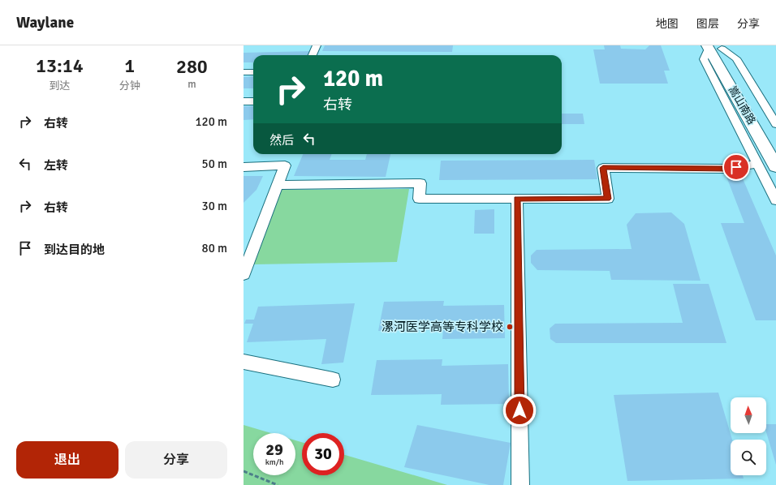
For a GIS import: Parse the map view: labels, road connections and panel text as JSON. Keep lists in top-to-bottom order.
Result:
{
  "streets": {
    "main road": ["嵩山南路"]
  },
  "places": ["漯河医学高等专科学校"],
  "north": "top",
  "page": {
    "header": "Waylane",
    "nav": ["地图", "图层", "分享"],
    "eta": [
      "13:14",
      "到达",
      "1",
      "分钟",
      "280",
      "m"
    ],
    "turn": ["120 m", "右转"],
    "list": [
      {
        "name": "右转",
        "value": "120 m"
      },
      {
        "name": "左转",
        "value": "50 m"
      },
      {
        "name": "右转",
        "value": "30 m"
      },
      {
        "name": "到达目的地",
        "value": "80 m"
      }
    ],
    "then": "然后",
    "speed": "29 km/h",
    "limit": "30",
    "buttons": ["退出", "分享"]
  }
}
